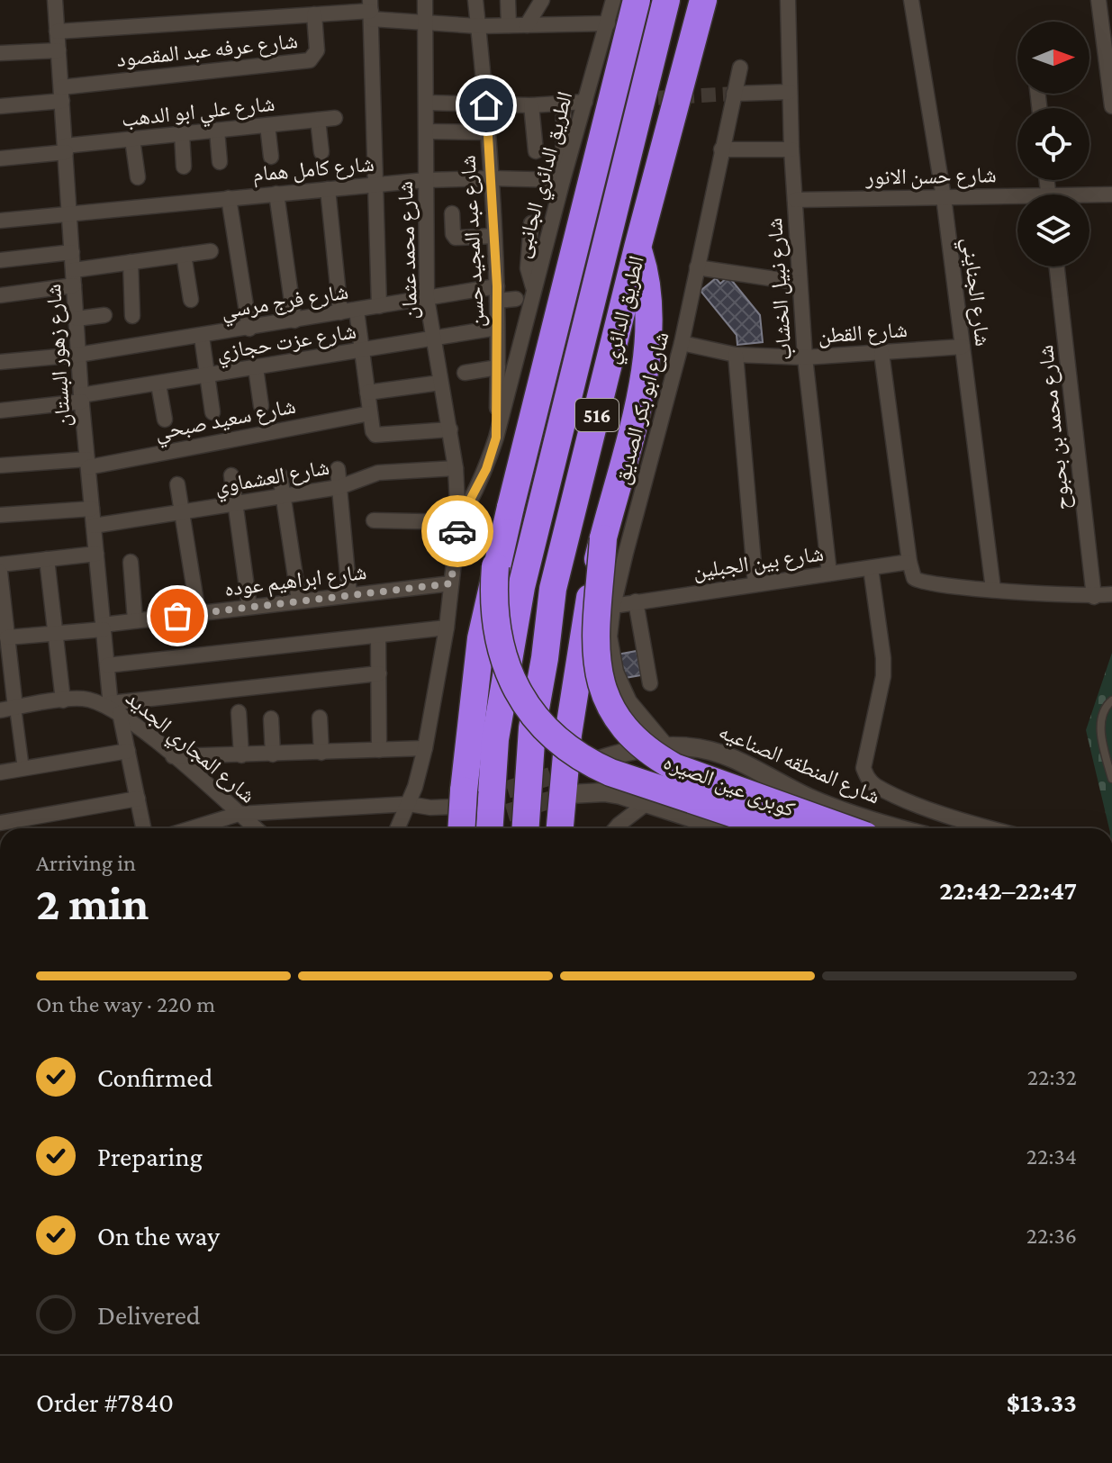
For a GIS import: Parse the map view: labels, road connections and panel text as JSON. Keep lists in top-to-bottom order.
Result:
{
  "streets": {
    "highway": ["الطريق الدائري", "516", "كوبرى عين الصيره"],
    "street": [
      "شارع عرفه عبد المقصود",
      "شارع علي ابو الدهب",
      "شارع كامل همام",
      "الطريق الدائري الجانبى",
      "شارع حسن الانور",
      "شارع عبد المجيد حسن",
      "شارع محمد عثمان",
      "شارع نبيل الخشاب",
      "شارع الجنايني",
      "شارع فرج مرسي",
      "شارع القطن",
      "شارع عزت حجازي",
      "شارع زهور البستان",
      "شارع ابو بكر الصديق",
      "شارع سعيد صبحي",
      "شارع محمد بن بحبوح",
      "شارع العشماوي",
      "شارع بين الجبلين",
      "شارع ابراهيم عوده",
      "شارع المجاري الجديد",
      "شارع المنطقه الصناعيه"
    ]
  },
  "crossings": [
    ["شارع عرفه عبد المقصود", "شارع زهور البستان"],
    ["شارع علي ابو الدهب", "شارع زهور البستان"],
    ["شارع كامل همام", "الطريق الدائري الجانبى"],
    ["شارع كامل همام", "شارع عبد المجيد حسن"],
    ["شارع كامل همام", "شارع محمد عثمان"],
    ["شارع كامل همام", "شارع زهور البستان"],
    ["الطريق الدائري الجانبى", "شارع عبد المجيد حسن"],
    ["الطريق الدائري الجانبى", "شارع محمد عثمان"],
    ["شارع حسن الانور", "شارع نبيل الخشاب"],
    ["شارع حسن الانور", "شارع الجنايني"],
    ["شارع عبد المجيد حسن", "شارع فرج مرسي"],
    ["شارع عبد المجيد حسن", "شارع عزت حجازي"],
    ["شارع محمد عثمان", "شارع فرج مرسي"],
    ["شارع محمد عثمان", "شارع عزت حجازي"],
    ["شارع محمد عثمان", "شارع العشماوي"],
    ["شارع محمد عثمان", "شارع ابراهيم عوده"],
    ["شارع نبيل الخشاب", "شارع القطن"],
    ["شارع نبيل الخشاب", "شارع بين الجبلين"],
    ["شارع الجنايني", "شارع القطن"],
    ["شارع فرج مرسي", "شارع زهور البستان"],
    ["شارع القطن", "شارع ابو بكر الصديق"],
    ["شارع عزت حجازي", "شارع زهور البستان"],
    ["شارع زهور البستان", "شارع سعيد صبحي"],
    ["شارع زهور البستان", "شارع العشماوي"],
    ["شارع زهور البستان", "شارع ابراهيم عوده"],
    ["شارع زهور البستان", "شارع المجاري الجديد"],
    ["شارع ابو بكر الصديق", "شارع بين الجبلين"],
    ["شارع ابو بكر الصديق", "شارع المنطقه الصناعيه"]
  ],
  "north": "right",
  "page": {
    "heading": ["2 min", "Arriving in", "22:42–22:47"],
    "panel": ["Order #7840", "$13.33"],
    "bar": "On the way · 220 m",
    "list": [
      ["Confirmed", "22:32"],
      ["Preparing", "22:34"],
      ["On the way", "22:36"],
      "Delivered"
    ]
  }
}
